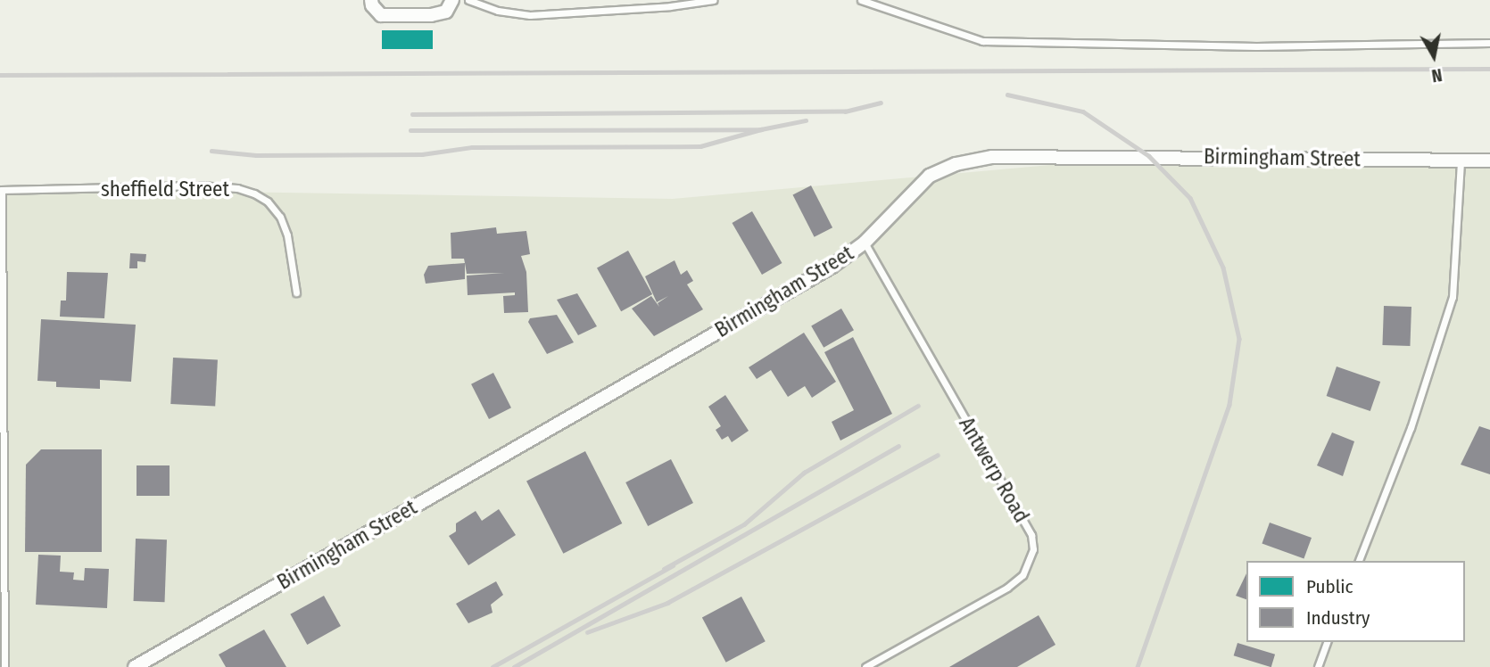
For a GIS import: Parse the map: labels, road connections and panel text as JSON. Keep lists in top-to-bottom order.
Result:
{
  "streets": {
    "street": ["Birmingham Street"],
    "lane": ["sheffield Street", "Antwerp Road"]
  },
  "crossings": [
    ["Birmingham Street", "Antwerp Road"]
  ],
  "legend": ["Public", "Industry"],
  "north": "bottom"
}
